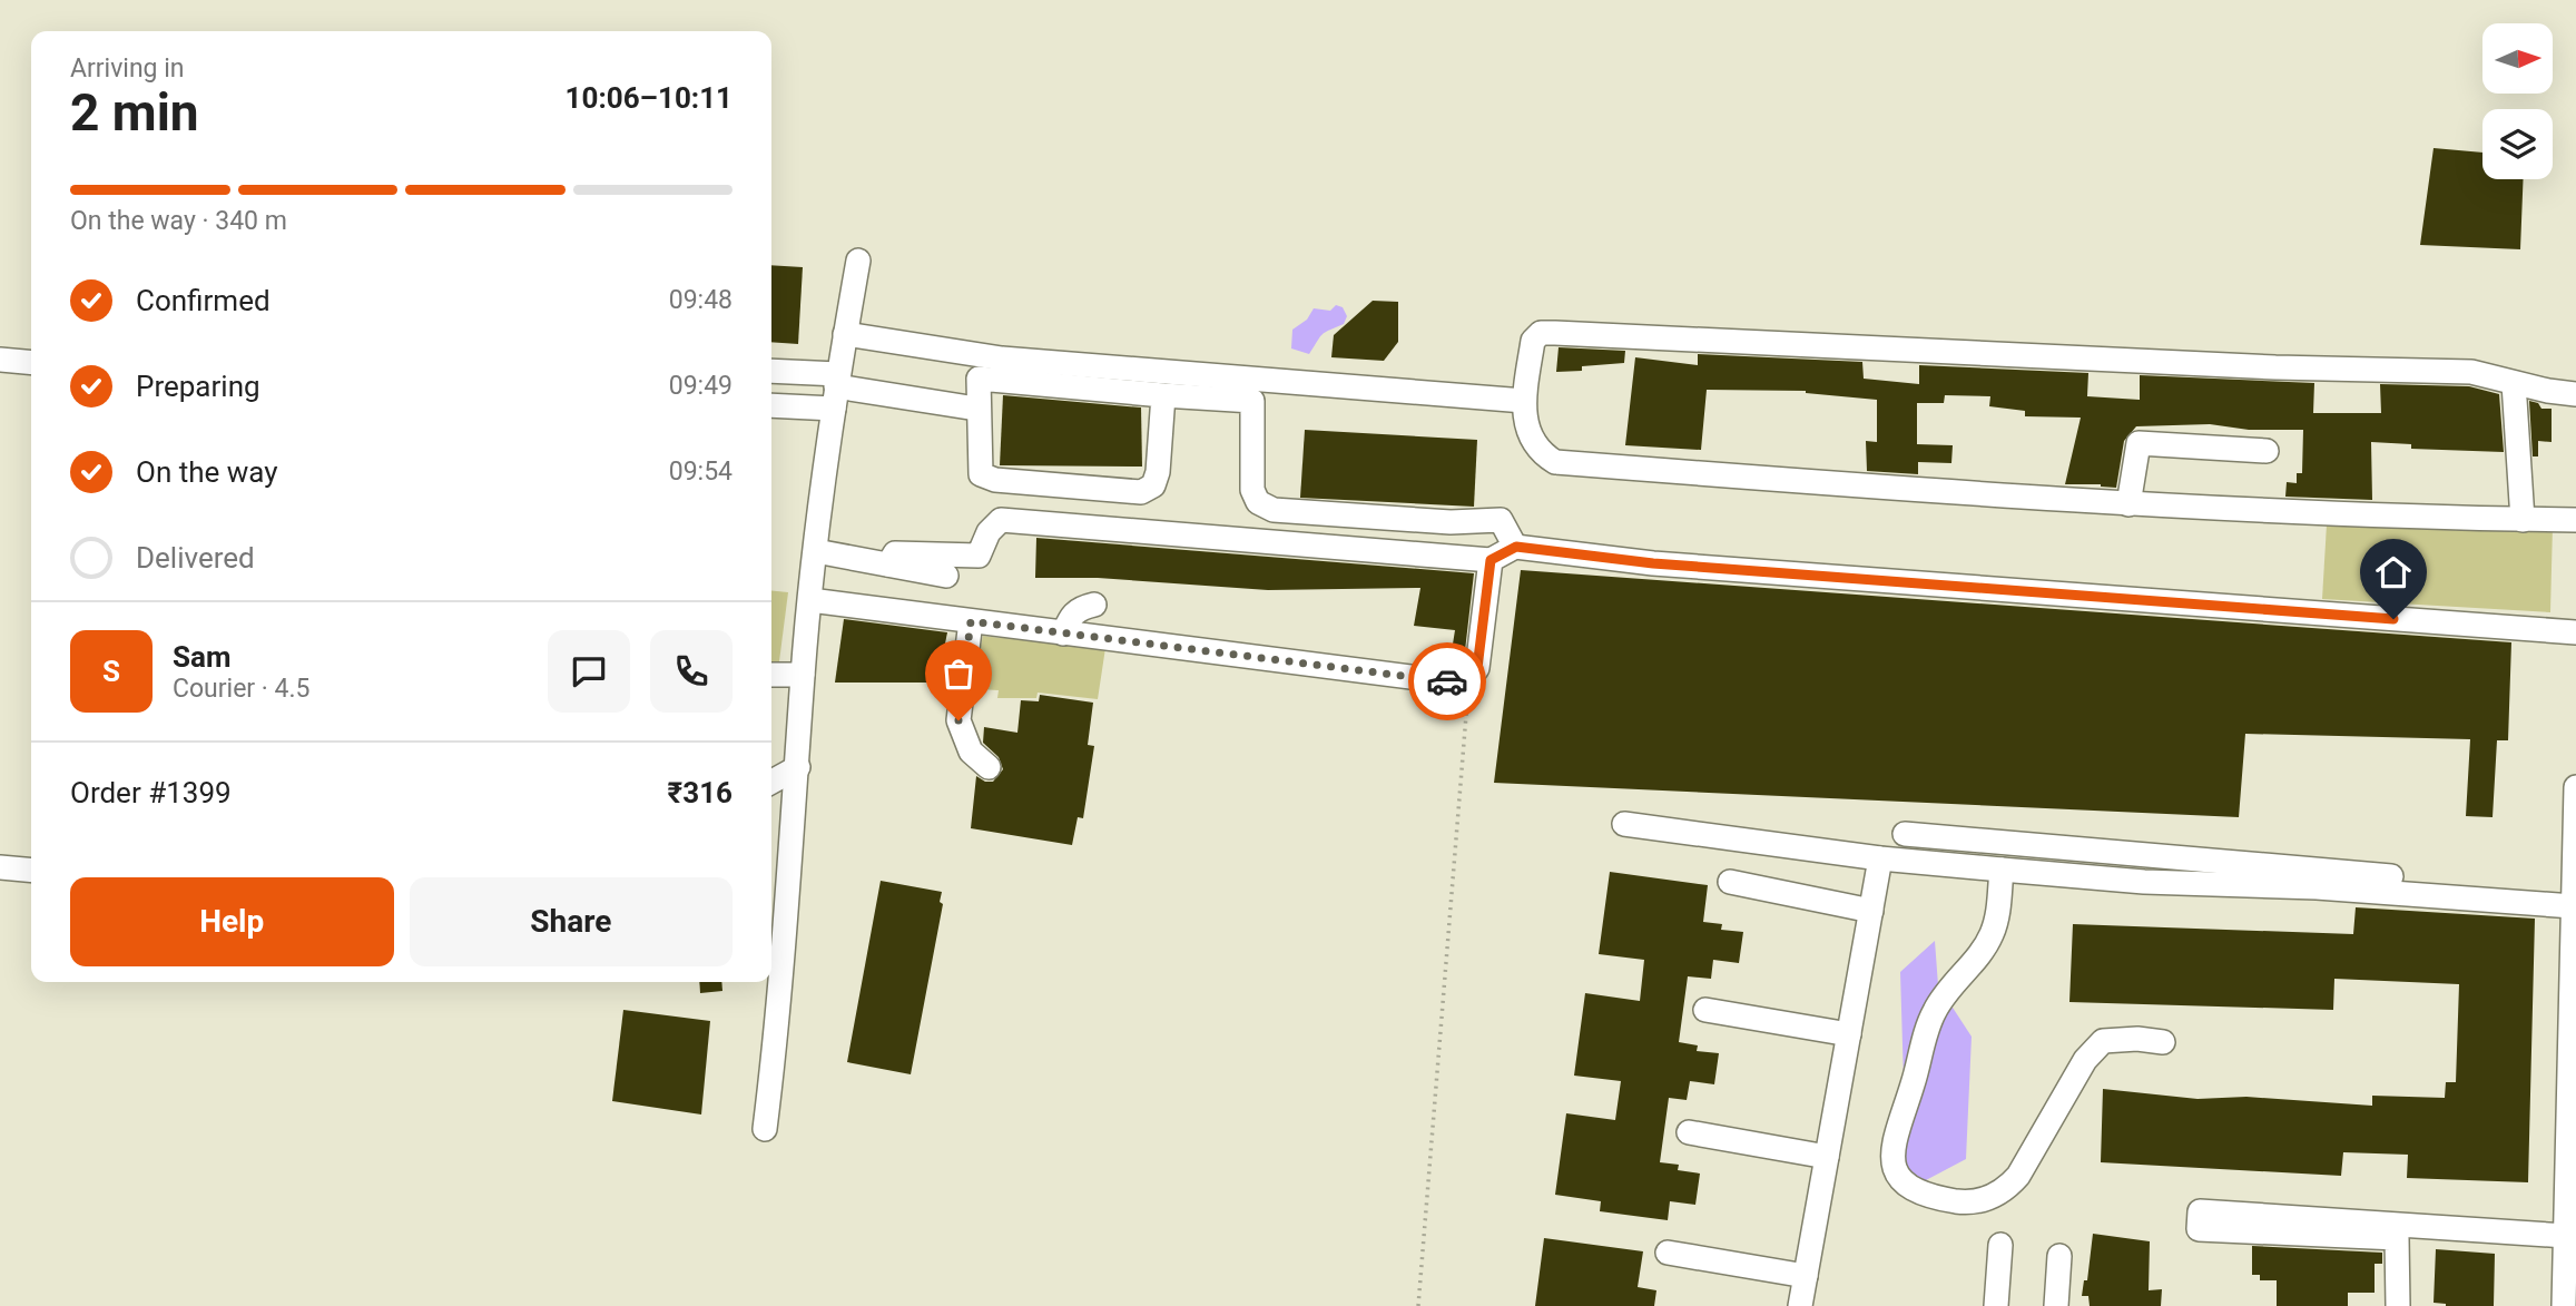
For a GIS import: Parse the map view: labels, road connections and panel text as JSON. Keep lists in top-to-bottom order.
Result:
{
  "north": "right",
  "page": {
    "heading": ["2 min", "Arriving in", "10:06–10:11"],
    "panel": [
      "Sam",
      "Courier · 4.5",
      "Order #1399",
      "₹316"
    ],
    "bar": "On the way · 340 m",
    "list": [
      ["Confirmed", "09:48"],
      ["Preparing", "09:49"],
      ["On the way", "09:54"],
      "Delivered"
    ],
    "round": "S",
    "buttons": ["Help", "Share"]
  }
}
